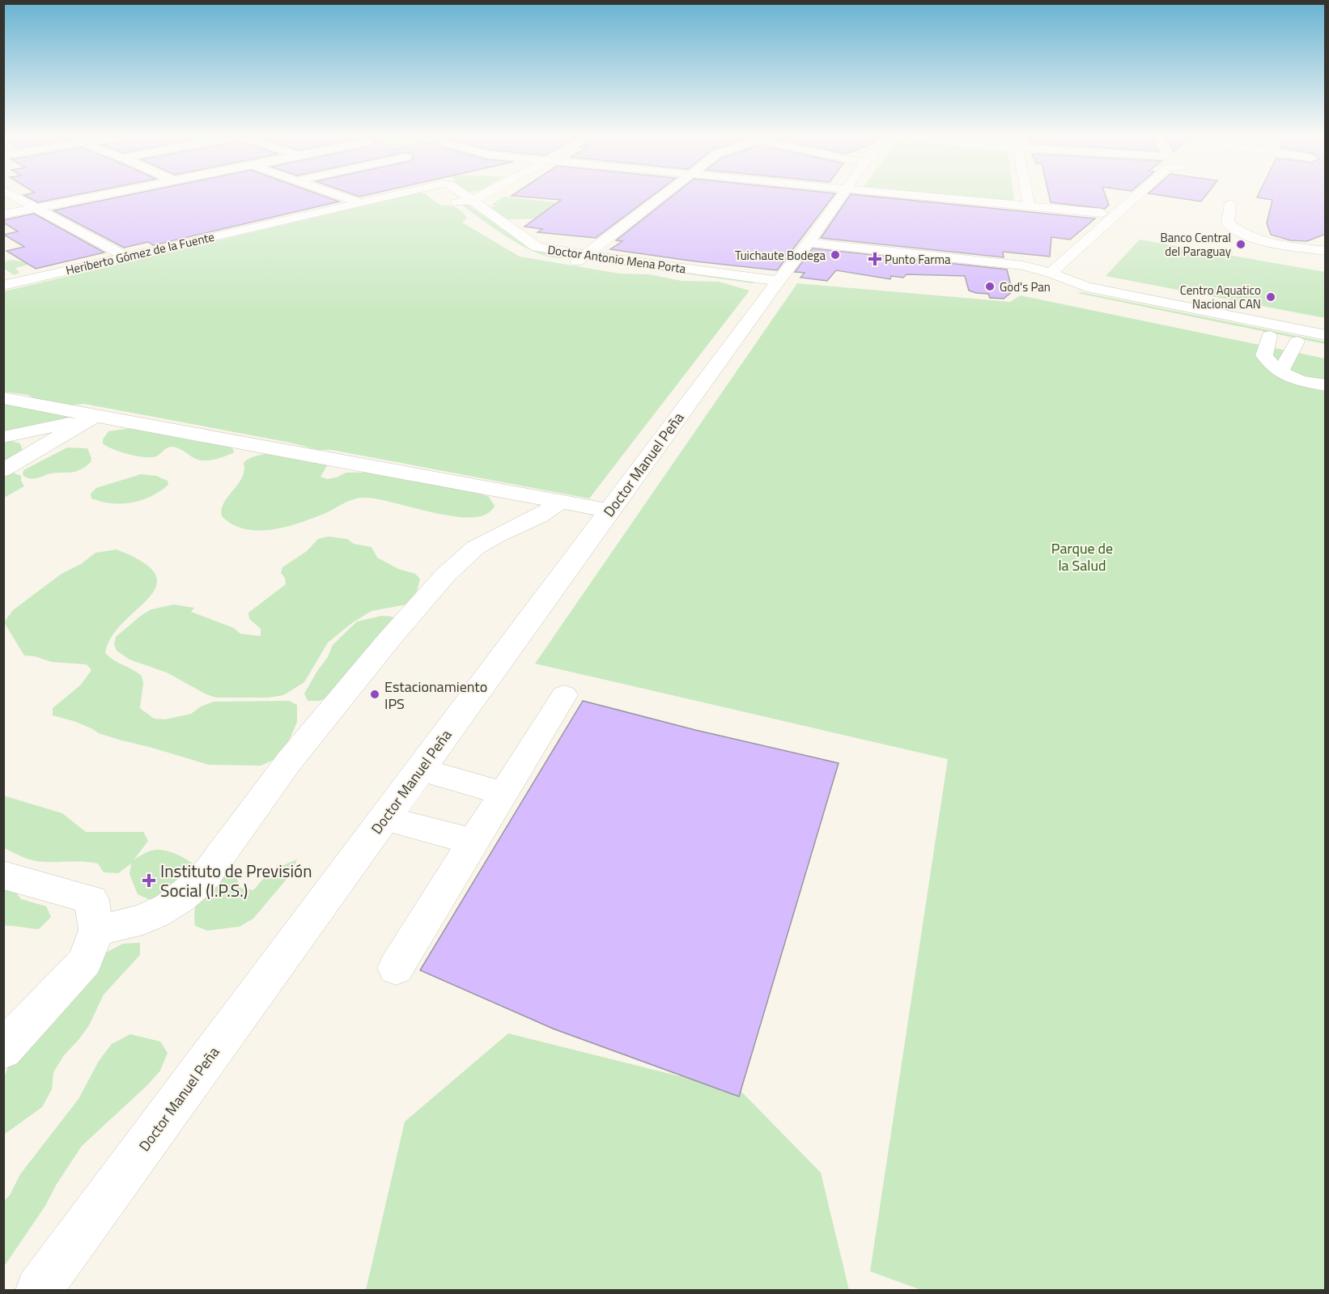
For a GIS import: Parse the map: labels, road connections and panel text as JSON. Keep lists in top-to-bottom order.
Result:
{
  "streets": {
    "street": ["Heriberto Gómez de la Fuente", "Doctor Antonio Mena Porta", "Doctor Manuel Peña"]
  },
  "parks": ["Parque de la Salud"],
  "places": {
    "other": [
      "Banco Central del Paraguay",
      "Tuichaute Bodega",
      "God's Pan",
      "Centro Aquatico Nacional CAN",
      "Estacionamiento IPS"
    ],
    "health": ["Punto Farma", "Instituto de Previsión Social (I.P.S.)"]
  }
}
